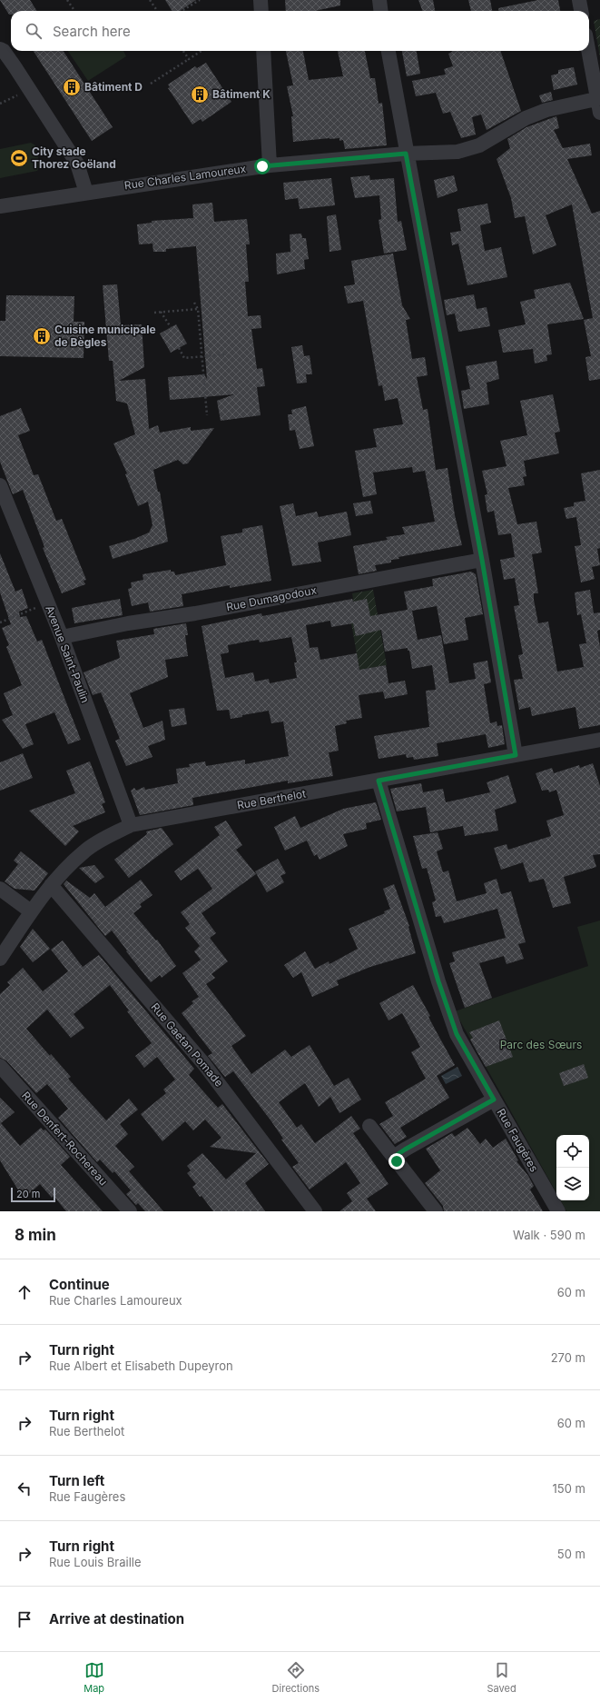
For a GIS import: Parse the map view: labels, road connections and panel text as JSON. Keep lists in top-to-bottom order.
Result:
{
  "streets": {
    "street": [
      "Rue Charles Lamoureux",
      "Rue Dumagodoux",
      "Avenue Saint-Paulin",
      "Rue Berthelot",
      "Rue Gaetan Pomade",
      "Rue Denfert-Rochereau",
      "Rue Faugères"
    ]
  },
  "crossings": [
    ["Rue Dumagodoux", "Avenue Saint-Paulin"],
    ["Avenue Saint-Paulin", "Rue Berthelot"],
    ["Rue Berthelot", "Rue Gaetan Pomade"],
    ["Rue Berthelot", "Rue Faugères"]
  ],
  "parks": ["Parc des Sœurs"],
  "places": {
    "building": ["Bâtiment D", "Bâtiment K", "Cuisine municipale de Bègles"],
    "sports": ["City stade Thorez Goëland"]
  },
  "scale_bar": "20 m",
  "page": {
    "search": "Search here",
    "scale": "20 m",
    "heading": ["8 min", "Walk · 590 m"],
    "list": [
      ["Continue", "Rue Charles Lamoureux", "60 m"],
      ["Turn right", "Rue Albert et Elisabeth Dupeyron", "270 m"],
      ["Turn right", "Rue Berthelot", "60 m"],
      ["Turn left", "Rue Faugères", "150 m"],
      ["Turn right", "Rue Louis Braille", "50 m"],
      "Arrive at destination"
    ],
    "nav": ["Map", "Directions", "Saved"]
  }
}
